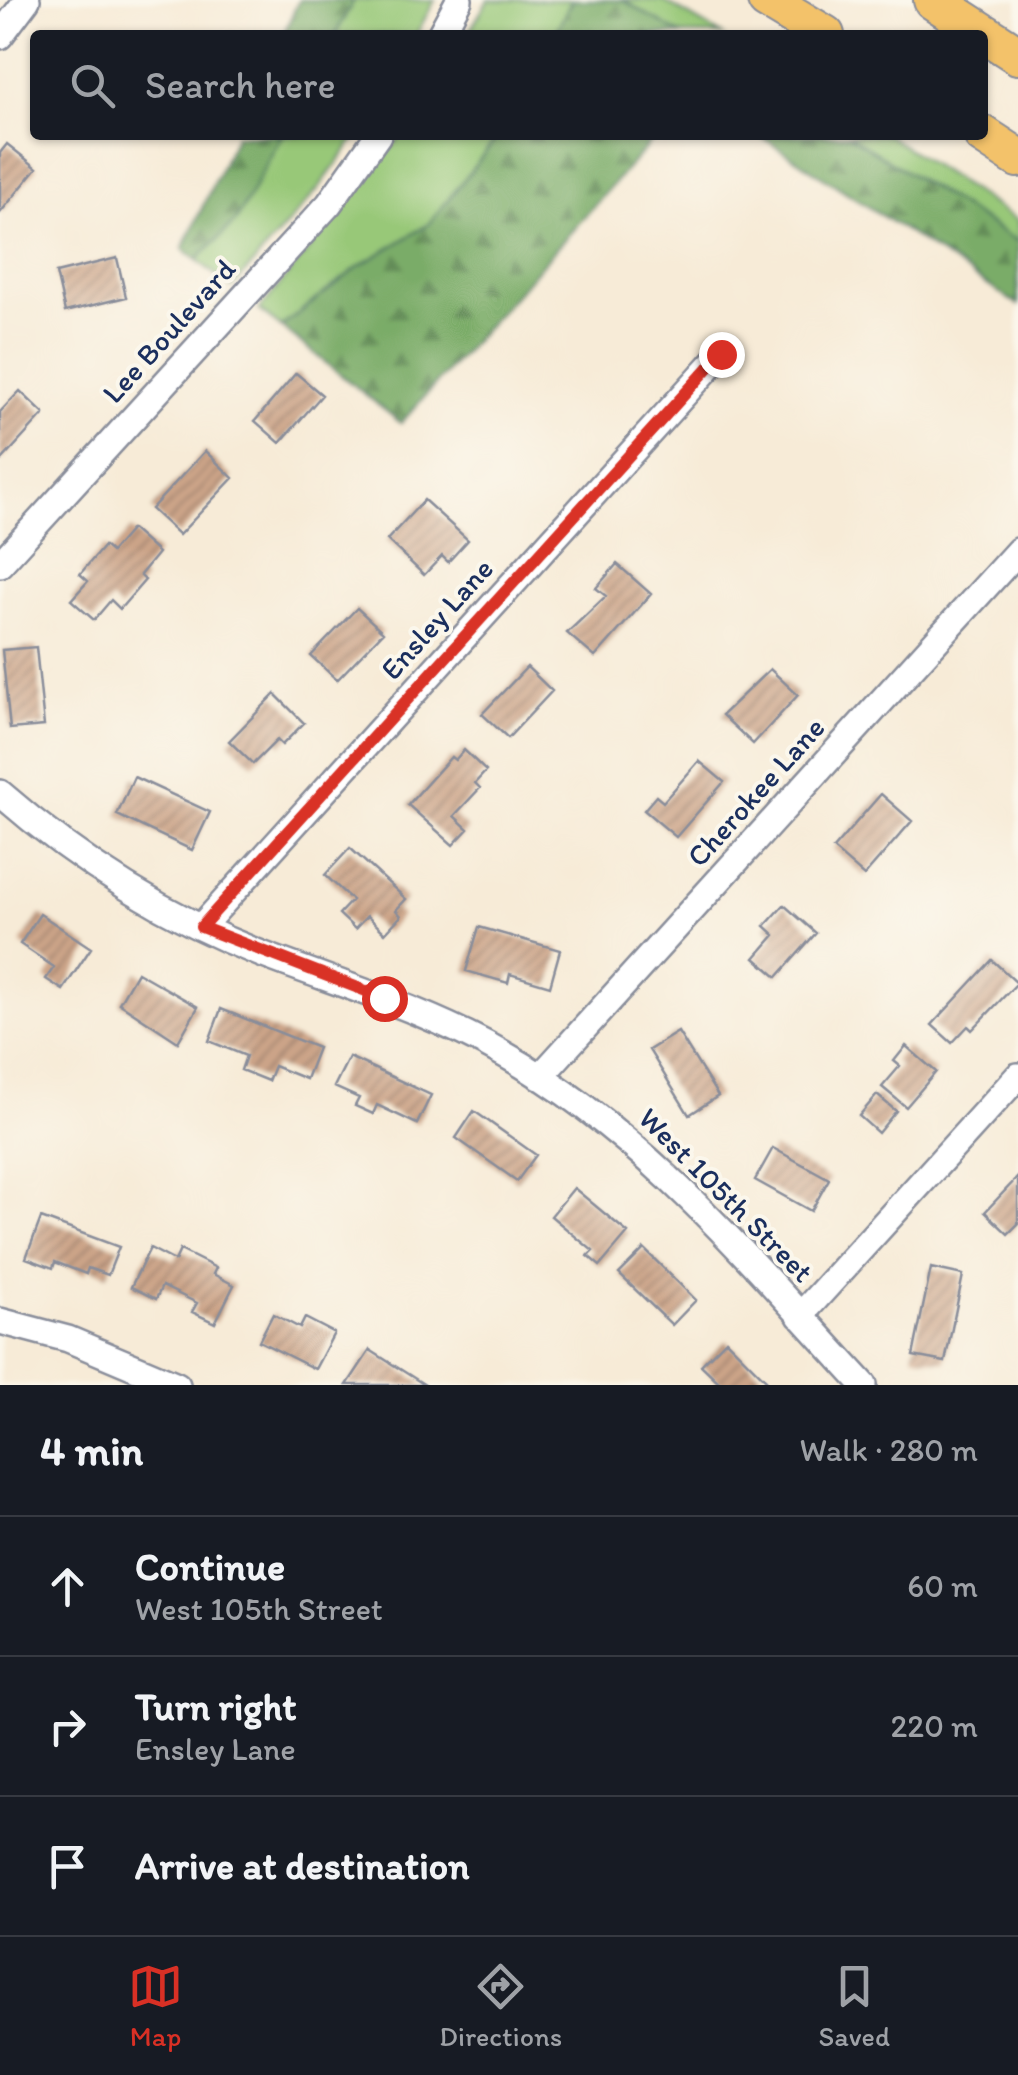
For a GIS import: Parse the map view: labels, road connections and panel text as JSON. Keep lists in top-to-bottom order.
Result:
{
  "streets": {
    "street": [
      "Lee Boulevard",
      "Ensley Lane",
      "Cherokee Lane",
      "West 105th Street"
    ]
  },
  "crossings": [
    ["Ensley Lane", "West 105th Street"],
    ["Cherokee Lane", "West 105th Street"]
  ],
  "page": {
    "search": "Search here",
    "heading": ["4 min", "Walk · 280 m"],
    "list": [
      ["Continue", "West 105th Street", "60 m"],
      ["Turn right", "Ensley Lane", "220 m"],
      "Arrive at destination"
    ],
    "nav": ["Map", "Directions", "Saved"]
  }
}
